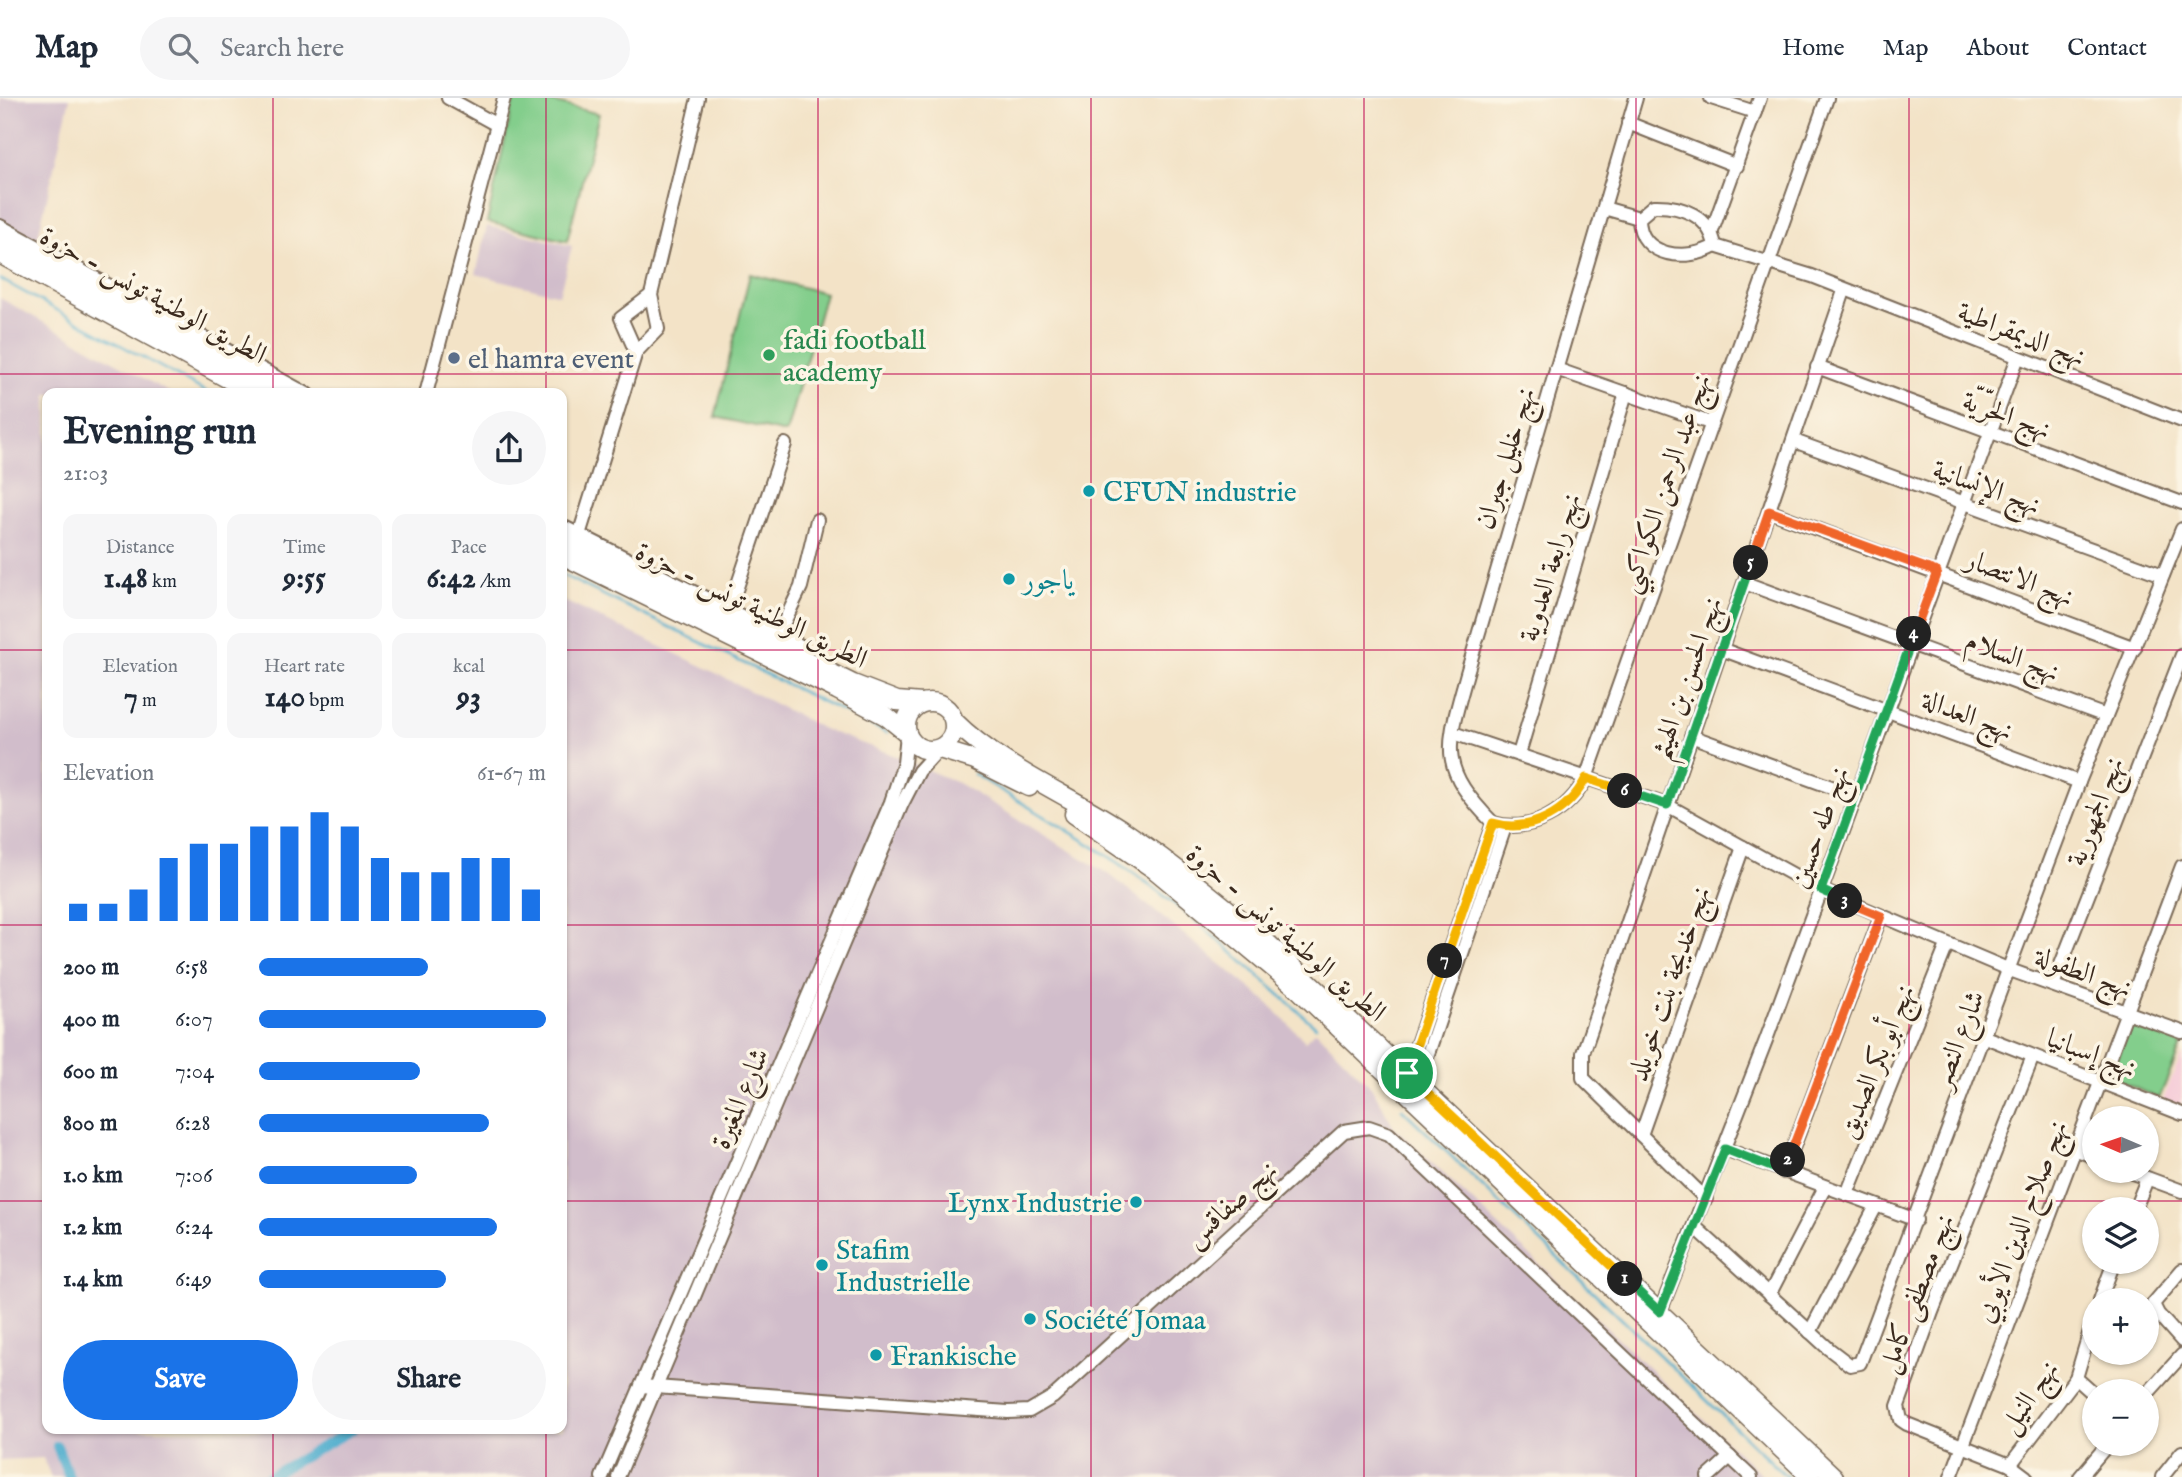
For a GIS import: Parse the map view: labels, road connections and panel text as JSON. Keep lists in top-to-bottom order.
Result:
{
  "streets": {
    "main road": ["الطريق الوطنية تونس - حزوة"],
    "street": [
      "نهج الديمقراطية",
      "نهج الحرّيّة",
      "نهج خليل جبران",
      "نهج عبد الرحمن الكواكبي",
      "نهج الإنسانية",
      "نهج رابعة العدوية",
      "نهج الانتصار",
      "نهج السلام",
      "نهج الحسن بن الهيثم",
      "نهج العدالة",
      "نهج الجمهورية",
      "نهج طه حسين",
      "نهج الطفولة",
      "نهج خديجة بنت خويلد",
      "شارع النصر",
      "نهج إسبانيا",
      "نهج أبو بكر الصديق",
      "شارع المغيرة",
      "نهج صفاقس",
      "نهج صلاح الدين الأيوبي",
      "نهج مصطفى كامل",
      "نهج النيل"
    ]
  },
  "crossings": [
    ["الطريق الوطنية تونس - حزوة", "نهج طه حسين"],
    ["الطريق الوطنية تونس - حزوة", "شارع المغيرة"],
    ["نهج الديمقراطية", "نهج عبد الرحمن الكواكبي"],
    ["نهج الديمقراطية", "نهج الحسن بن الهيثم"],
    ["نهج الديمقراطية", "نهج طه حسين"],
    ["نهج الحرّيّة", "نهج الحسن بن الهيثم"],
    ["نهج الحرّيّة", "نهج طه حسين"],
    ["نهج خليل جبران", "نهج عبد الرحمن الكواكبي"],
    ["نهج خليل جبران", "نهج الطفولة"],
    ["نهج عبد الرحمن الكواكبي", "نهج الطفولة"],
    ["نهج الإنسانية", "نهج الحسن بن الهيثم"],
    ["نهج الإنسانية", "نهج طه حسين"],
    ["نهج الإنسانية", "شارع النصر"],
    ["نهج رابعة العدوية", "نهج الطفولة"],
    ["نهج الانتصار", "نهج الحسن بن الهيثم"],
    ["نهج الانتصار", "نهج طه حسين"],
    ["نهج الانتصار", "شارع النصر"],
    ["نهج السلام", "نهج الحسن بن الهيثم"],
    ["نهج السلام", "نهج طه حسين"],
    ["نهج السلام", "شارع النصر"],
    ["نهج الحسن بن الهيثم", "نهج العدالة"],
    ["نهج الحسن بن الهيثم", "نهج طه حسين"],
    ["نهج الحسن بن الهيثم", "نهج الطفولة"],
    ["نهج الحسن بن الهيثم", "نهج خديجة بنت خويلد"],
    ["نهج العدالة", "نهج طه حسين"],
    ["نهج العدالة", "شارع النصر"],
    ["نهج الجمهورية", "نهج الطفولة"],
    ["نهج طه حسين", "نهج الطفولة"],
    ["نهج طه حسين", "شارع النصر"],
    ["نهج الطفولة", "نهج خديجة بنت خويلد"],
    ["نهج الطفولة", "شارع النصر"],
    ["نهج الطفولة", "نهج أبو بكر الصديق"],
    ["نهج الطفولة", "نهج صلاح الدين الأيوبي"],
    ["شارع النصر", "نهج إسبانيا"],
    ["نهج إسبانيا", "نهج صلاح الدين الأيوبي"],
    ["نهج إسبانيا", "نهج مصطفى كامل"],
    ["شارع المغيرة", "نهج صفاقس"],
    ["نهج صلاح الدين الأيوبي", "نهج مصطفى كامل"],
    ["نهج مصطفى كامل", "نهج النيل"]
  ],
  "places": [
    "fadi football academy",
    "el hamra event",
    "CFUN industrie",
    "ياجور",
    "Lynx Industrie",
    "Stafim Industrielle",
    "Société Jomaa",
    "Frankische"
  ],
  "north": "left",
  "page": {
    "header": "Map",
    "search": "Search here",
    "nav": [
      "Home",
      "Map",
      "About",
      "Contact"
    ],
    "heading": ["Evening run", "21:03"],
    "stats": [
      ["Distance", "1.48 km"],
      ["Time", "9:55"],
      ["Pace", "6:42 /km"],
      ["Elevation", "7 m"],
      ["Heart rate", "140 bpm"],
      ["kcal", "93"]
    ],
    "pins": [
      "5",
      "4",
      "6",
      "3",
      "7",
      "2",
      "1"
    ],
    "chart": ["Elevation", "61–67 m"],
    "list": [
      {
        "name": "200 m",
        "note": "6:58"
      },
      {
        "name": "400 m",
        "note": "6:07"
      },
      {
        "name": "600 m",
        "note": "7:04"
      },
      {
        "name": "800 m",
        "note": "6:28"
      },
      {
        "name": "1.0 km",
        "note": "7:06"
      },
      {
        "name": "1.2 km",
        "note": "6:24"
      },
      {
        "name": "1.4 km",
        "note": "6:49"
      }
    ],
    "map_buttons": ["+", "−"],
    "buttons": ["Save", "Share"]
  }
}
